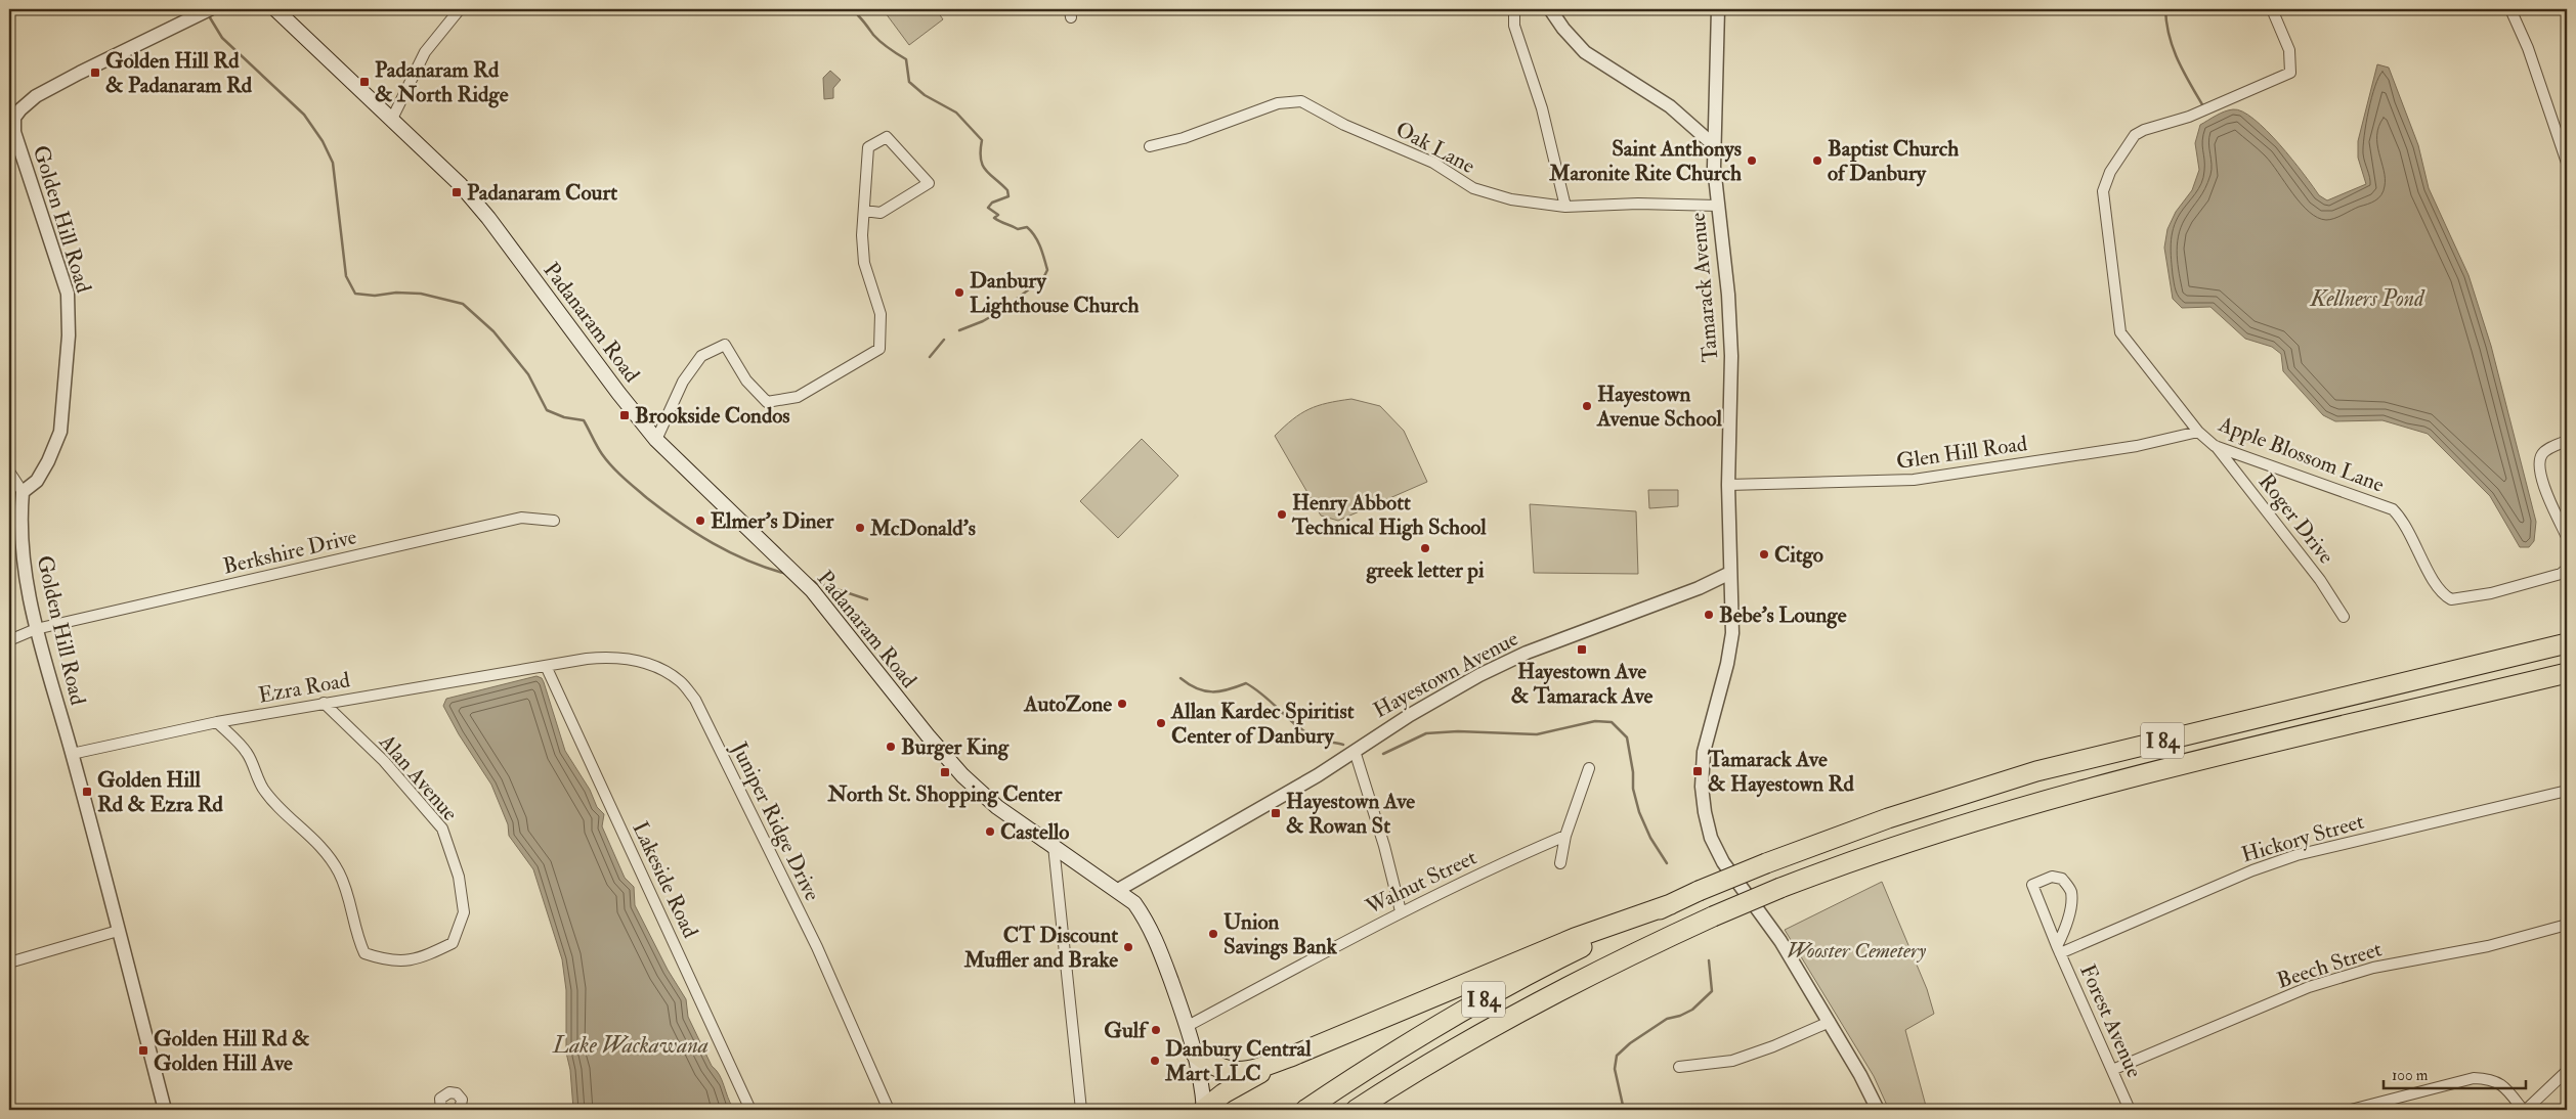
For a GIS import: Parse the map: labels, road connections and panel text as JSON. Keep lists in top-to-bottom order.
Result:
{
  "streets": {
    "highway": ["I 84"],
    "main road": ["Padanaram Road"],
    "street": [
      "Oak Lane",
      "Golden Hill Road",
      "Tamarack Avenue",
      "Glen Hill Road",
      "Apple Blossom Lane",
      "Roger Drive",
      "Berkshire Drive",
      "Hayestown Avenue",
      "Ezra Road",
      "Alan Avenue",
      "Juniper Ridge Drive",
      "Hickory Street",
      "Lakeside Road",
      "Walnut Street",
      "Beech Street",
      "Forest Avenue"
    ]
  },
  "crossings": [
    ["Oak Lane", "Tamarack Avenue"],
    ["Golden Hill Road", "Berkshire Drive"],
    ["Golden Hill Road", "Ezra Road"],
    ["Tamarack Avenue", "Glen Hill Road"],
    ["Tamarack Avenue", "Hayestown Avenue"],
    ["Padanaram Road", "Hayestown Avenue"],
    ["Padanaram Road", "Walnut Street"],
    ["Glen Hill Road", "Apple Blossom Lane"],
    ["Apple Blossom Lane", "Roger Drive"],
    ["Ezra Road", "Alan Avenue"],
    ["Ezra Road", "Juniper Ridge Drive"],
    ["Ezra Road", "Lakeside Road"],
    ["Juniper Ridge Drive", "Lakeside Road"],
    ["Hickory Street", "Forest Avenue"],
    ["Beech Street", "Forest Avenue"]
  ],
  "water": ["Kellners Pond", "Lake Wackawana"],
  "parks": ["Wooster Cemetery"],
  "places": {
    "transit": [
      "Golden Hill Rd & Padanaram Rd",
      "Padanaram Rd & North Ridge",
      "Padanaram Court",
      "Brookside Condos",
      "Hayestown Ave & Tamarack Ave",
      "Tamarack Ave & Hayestown Rd",
      "North St. Shopping Center",
      "Golden Hill Rd & Ezra Rd",
      "Hayestown Ave & Rowan St",
      "Golden Hill Rd & Golden Hill Ave"
    ],
    "other": [
      "Saint Anthonys Maronite Rite Church",
      "Baptist Church of Danbury",
      "Danbury Lighthouse Church",
      "Hayestown Avenue School",
      "Henry Abbott Technical High School",
      "Elmer's Diner",
      "McDonald's",
      "greek letter pi",
      "Citgo",
      "Bebe's Lounge",
      "AutoZone",
      "Allan Kardec Spiritist Center of Danbury",
      "Burger King",
      "Castello",
      "Union Savings Bank",
      "CT Discount Muffler and Brake",
      "Gulf",
      "Danbury Central Mart LLC"
    ]
  },
  "scale_bar": "100 m"
}
